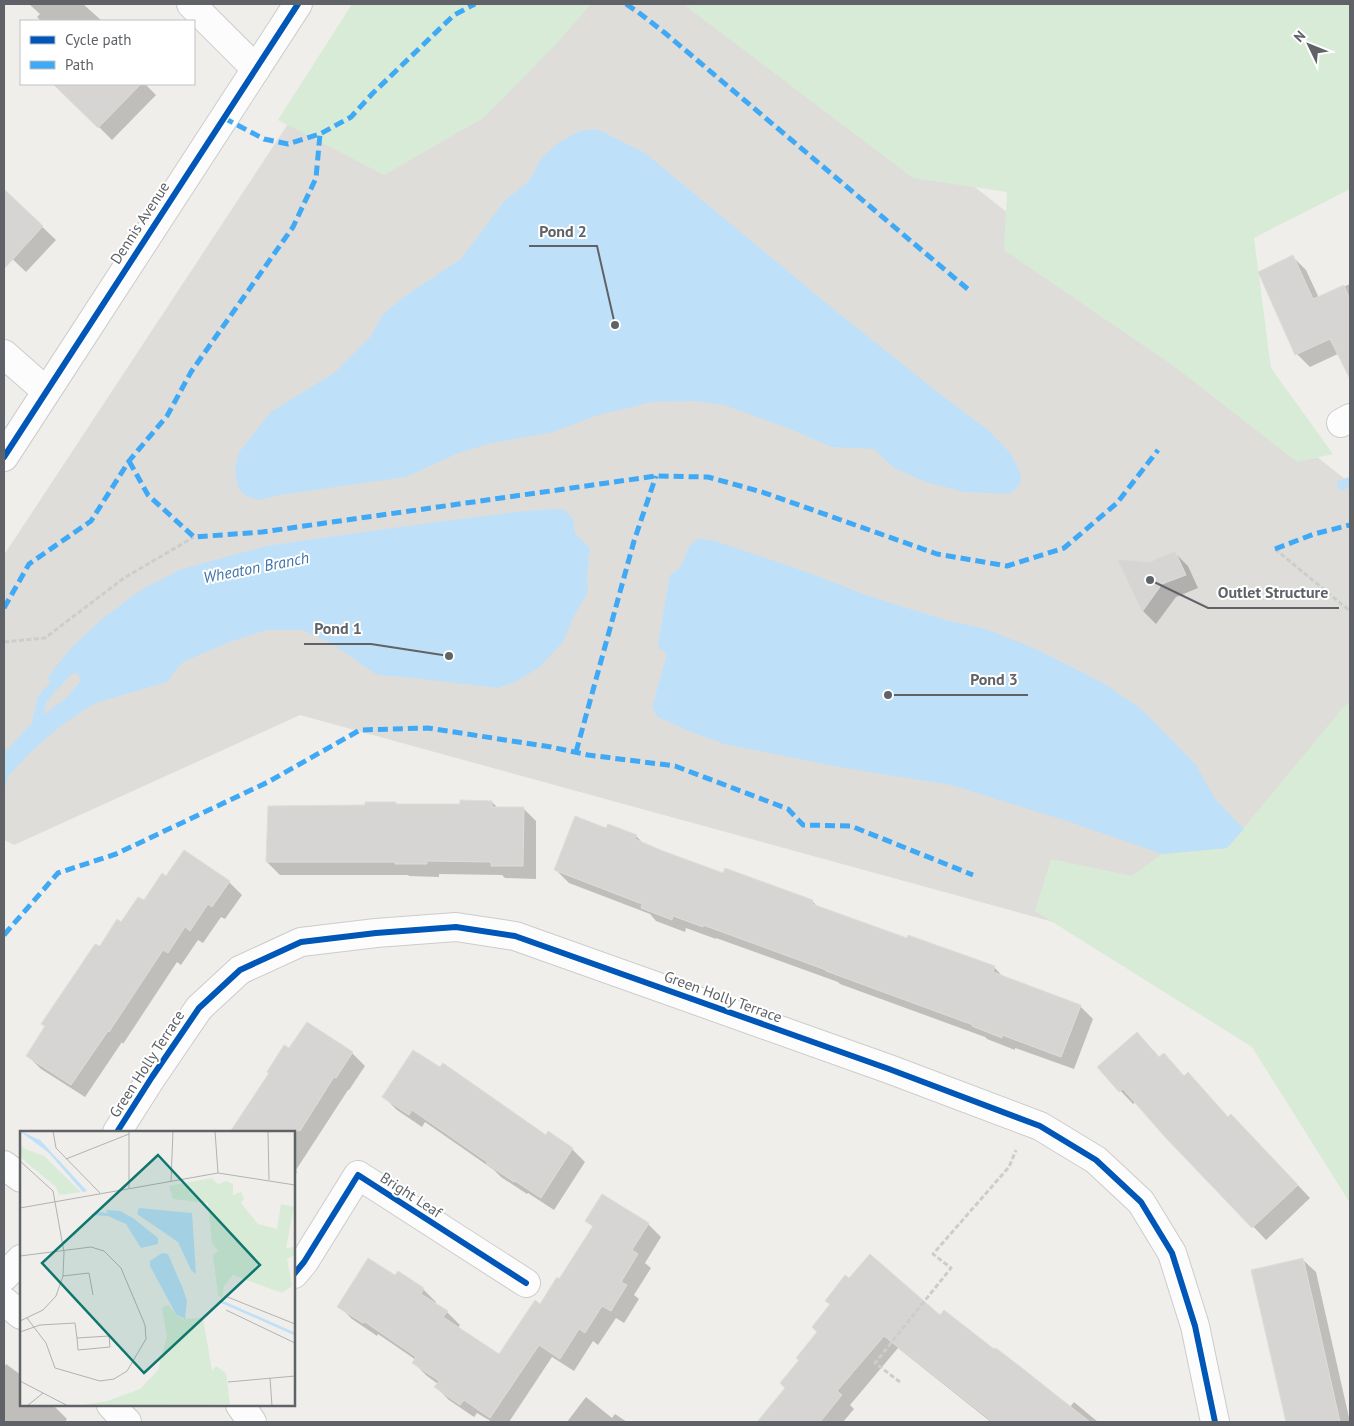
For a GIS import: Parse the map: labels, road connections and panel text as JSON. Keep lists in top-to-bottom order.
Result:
{
  "streets": {
    "street": ["Dennis Avenue", "Green Holly Terrace", "Bright Leaf"]
  },
  "water": ["Wheaton Branch"],
  "places": [
    "Pond 2",
    "Outlet Structure",
    "Pond 1",
    "Pond 3"
  ],
  "legend": ["Cycle path", "Path"],
  "north": "top left"
}
